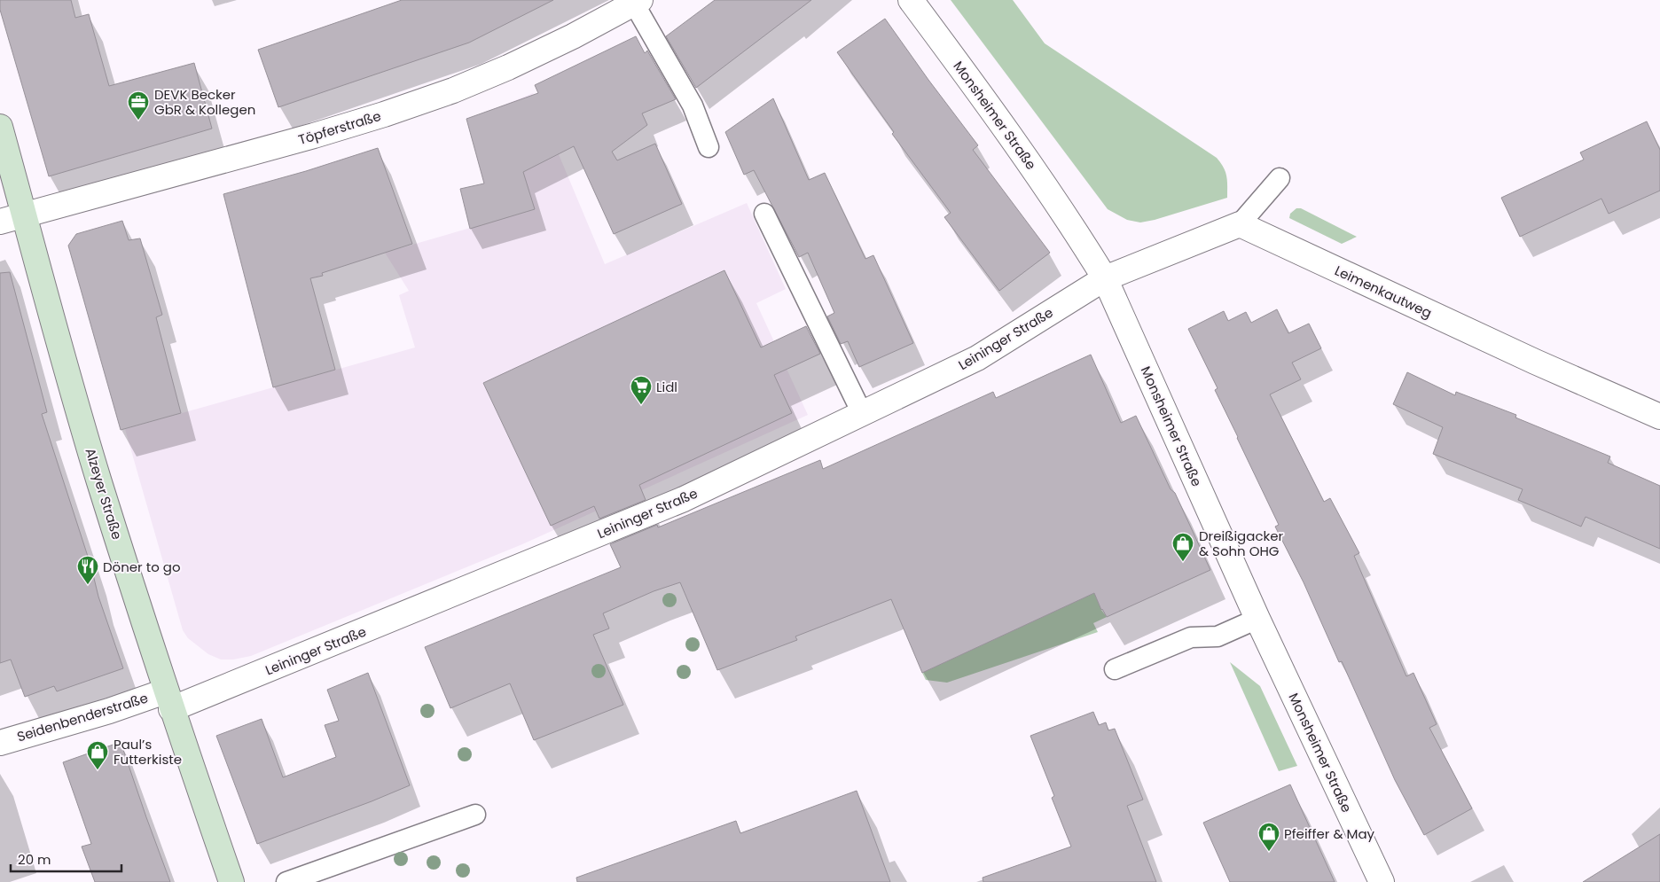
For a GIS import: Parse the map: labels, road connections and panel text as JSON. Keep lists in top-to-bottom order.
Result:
{
  "streets": {
    "street": [
      "Monsheimer Straße",
      "Töpferstraße",
      "Leimenkautweg",
      "Leininger Straße",
      "Alzeyer Straße",
      "Seidenbenderstraße"
    ]
  },
  "crossings": [
    ["Monsheimer Straße", "Leininger Straße"],
    ["Töpferstraße", "Alzeyer Straße"],
    ["Leininger Straße", "Alzeyer Straße"],
    ["Leininger Straße", "Seidenbenderstraße"],
    ["Alzeyer Straße", "Seidenbenderstraße"]
  ],
  "places": {
    "office": ["DEVK Becker GbR & Kollegen"],
    "supermarket": ["Lidl"],
    "shop": ["Dreißigacker & Sohn OHG", "Paul’s Futterkiste", "Pfeiffer & May"],
    "restaurant": ["Döner to go"]
  },
  "scale_bar": "20 m"
}
